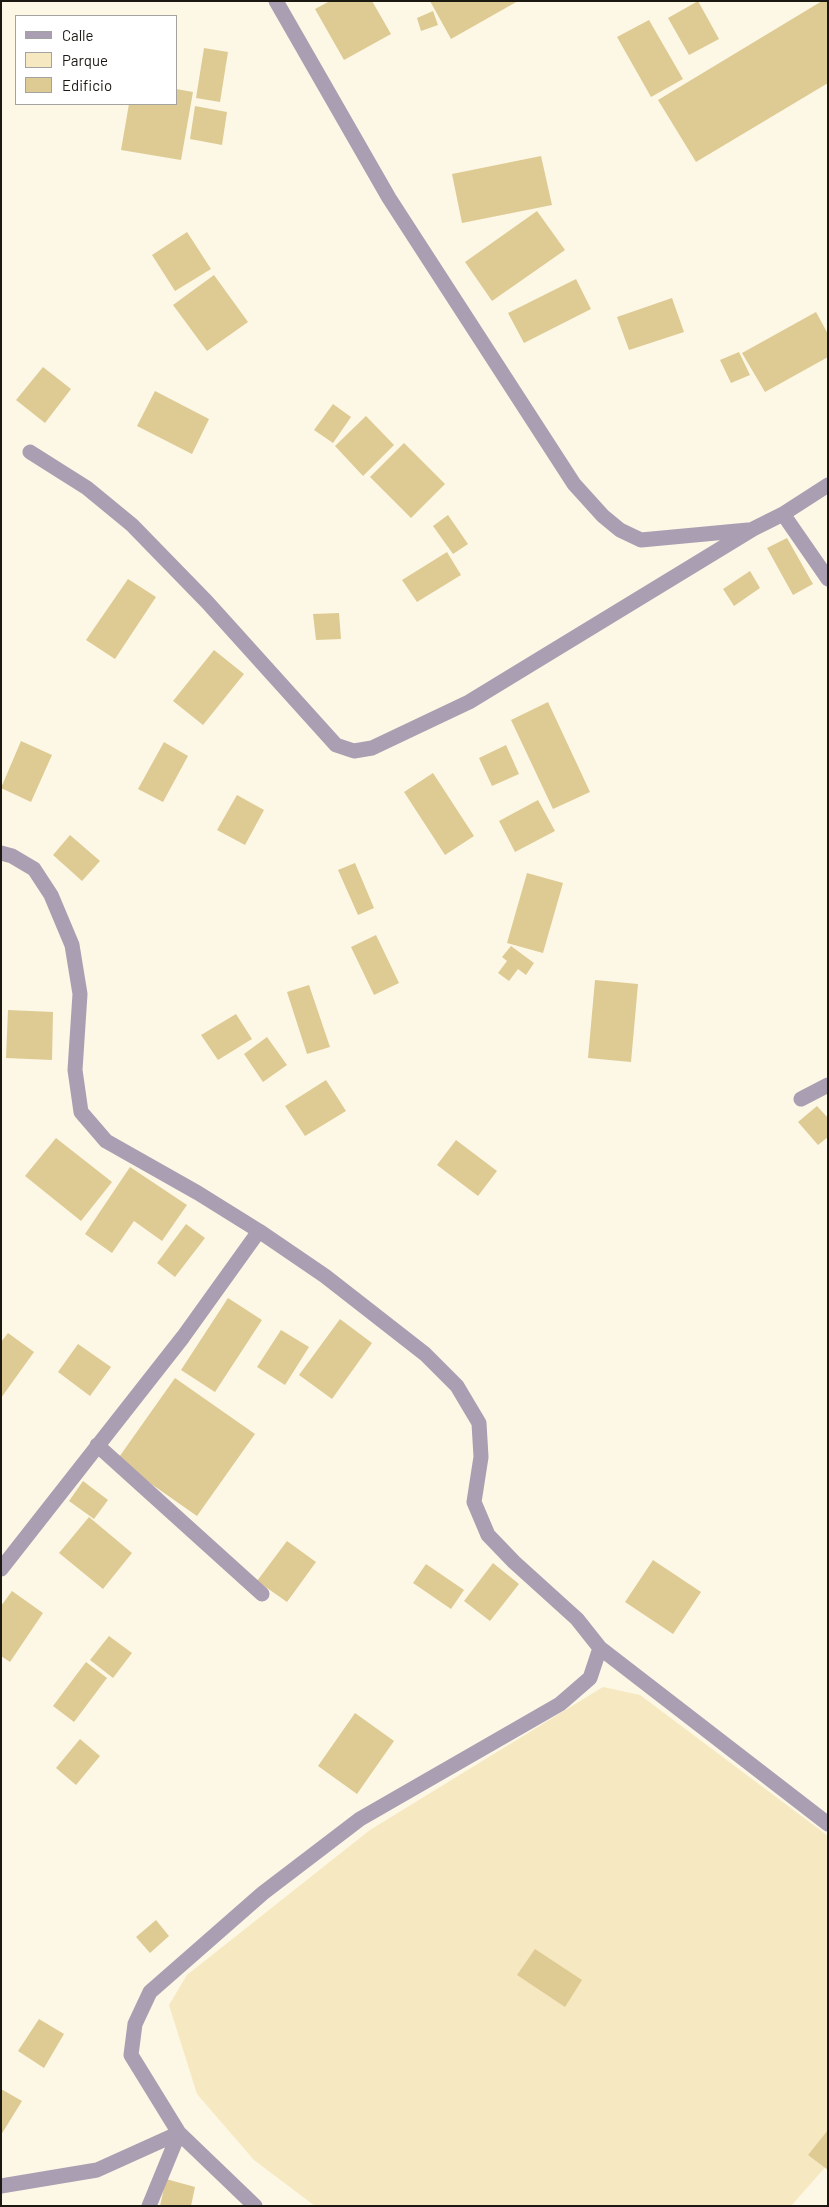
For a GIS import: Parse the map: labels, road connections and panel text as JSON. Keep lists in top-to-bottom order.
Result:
{
  "legend": ["Calle", "Parque", "Edificio"]
}
